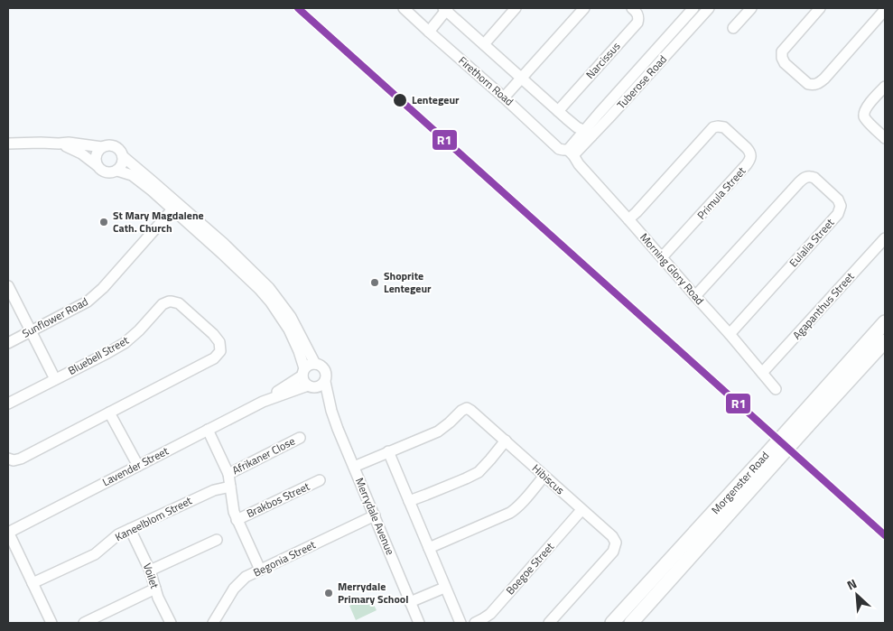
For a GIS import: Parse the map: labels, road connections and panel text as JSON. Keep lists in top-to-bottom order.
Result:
{
  "streets": {
    "main road": ["Morgenster Road"],
    "street": [
      "Narcissus",
      "Firethorn Road",
      "Tuberose Road",
      "Primula Street",
      "Eulalia Street",
      "Morning Glory Road",
      "Agapanthus Street",
      "Sunflower Road",
      "Bluebell Street",
      "Afrikaner Close",
      "Lavender Street",
      "Hibiscus",
      "Brakbos Street",
      "Merrydale Avenue",
      "Kaneelblom Street",
      "Begonia Street",
      "Boegoe Street",
      "Voilet"
    ]
  },
  "crossings": [
    ["Firethorn Road", "Tuberose Road"],
    ["Firethorn Road", "Morning Glory Road"],
    ["Tuberose Road", "Morning Glory Road"],
    ["Primula Street", "Morning Glory Road"],
    ["Eulalia Street", "Morning Glory Road"],
    ["Morning Glory Road", "Agapanthus Street"],
    ["Lavender Street", "Merrydale Avenue"],
    ["Hibiscus", "Merrydale Avenue"],
    ["Hibiscus", "Boegoe Street"],
    ["Merrydale Avenue", "Begonia Street"],
    ["Kaneelblom Street", "Voilet"]
  ],
  "places": [
    "Lentegeur",
    "St Mary Magdalene Cath. Church",
    "Shoprite Lentegeur",
    "Merrydale Primary School"
  ],
  "lines": ["transit line R1"],
  "north": "top left"
}
